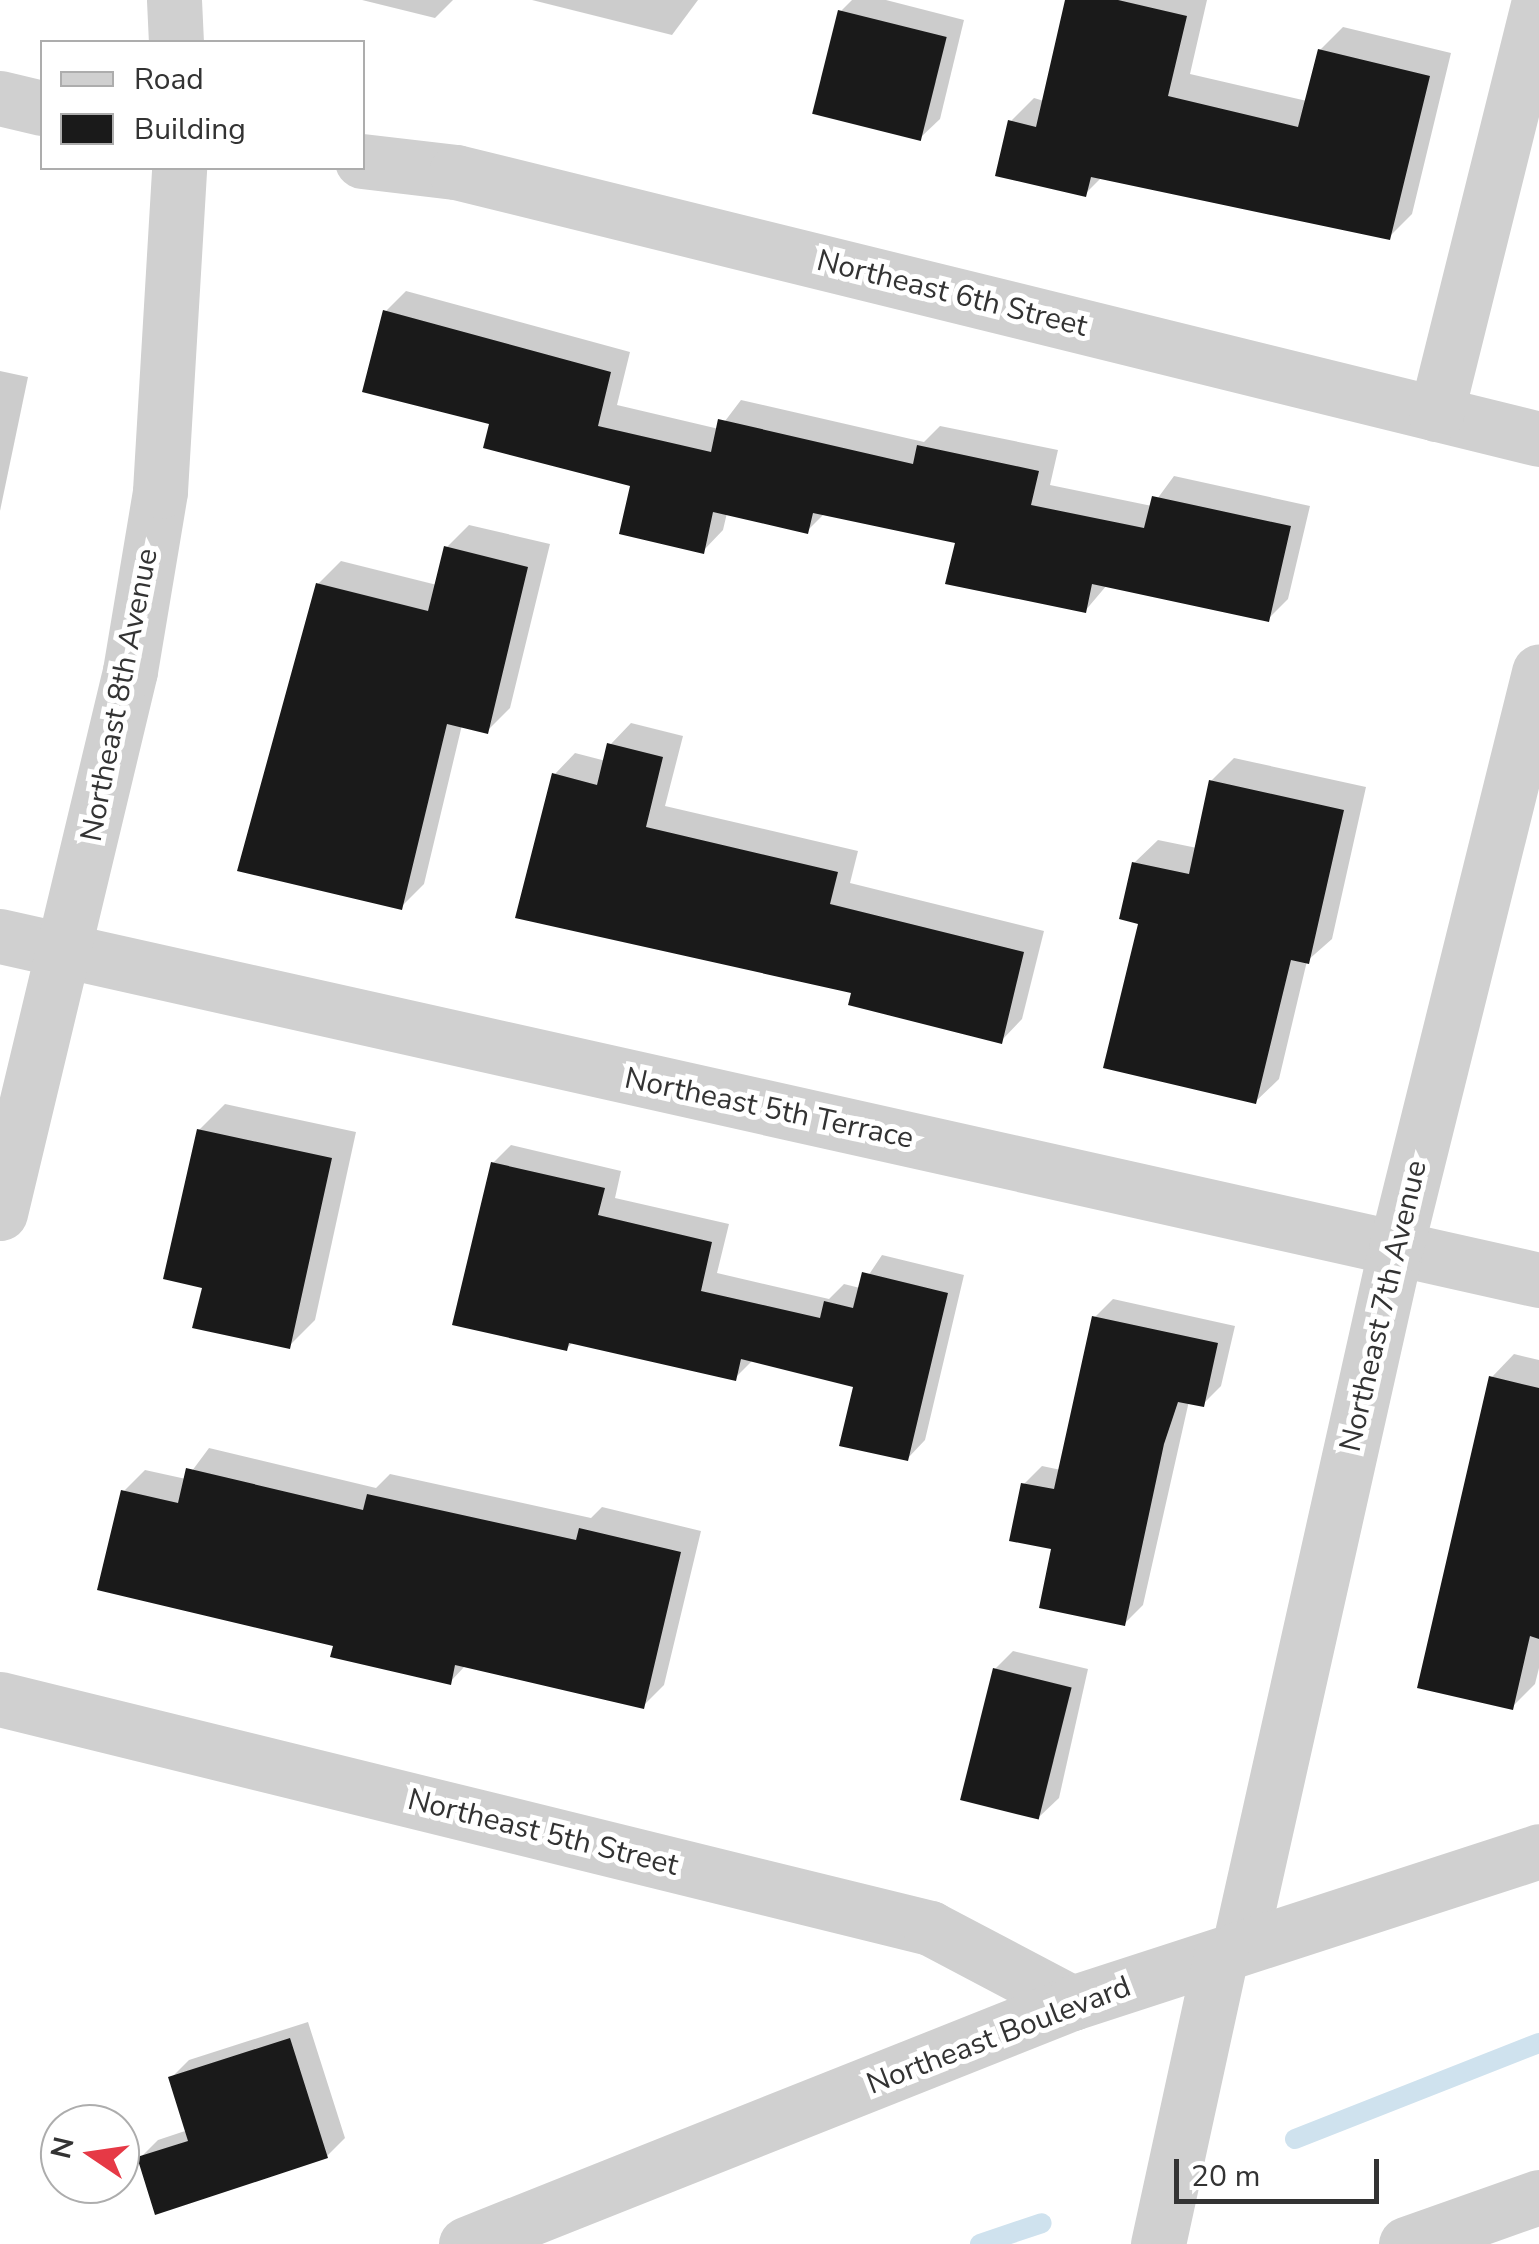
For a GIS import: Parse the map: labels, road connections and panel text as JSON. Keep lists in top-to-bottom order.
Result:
{
  "streets": {
    "street": [
      "Northeast 6th Street",
      "Northeast 8th Avenue",
      "Northeast 5th Terrace",
      "Northeast 7th Avenue",
      "Northeast 5th Street",
      "Northeast Boulevard"
    ]
  },
  "crossings": [
    ["Northeast 8th Avenue", "Northeast 5th Terrace"],
    ["Northeast 5th Terrace", "Northeast 7th Avenue"],
    ["Northeast 7th Avenue", "Northeast Boulevard"],
    ["Northeast 5th Street", "Northeast Boulevard"]
  ],
  "legend": ["Road", "Building"],
  "scale_bar": "20 m",
  "north": "left"
}
